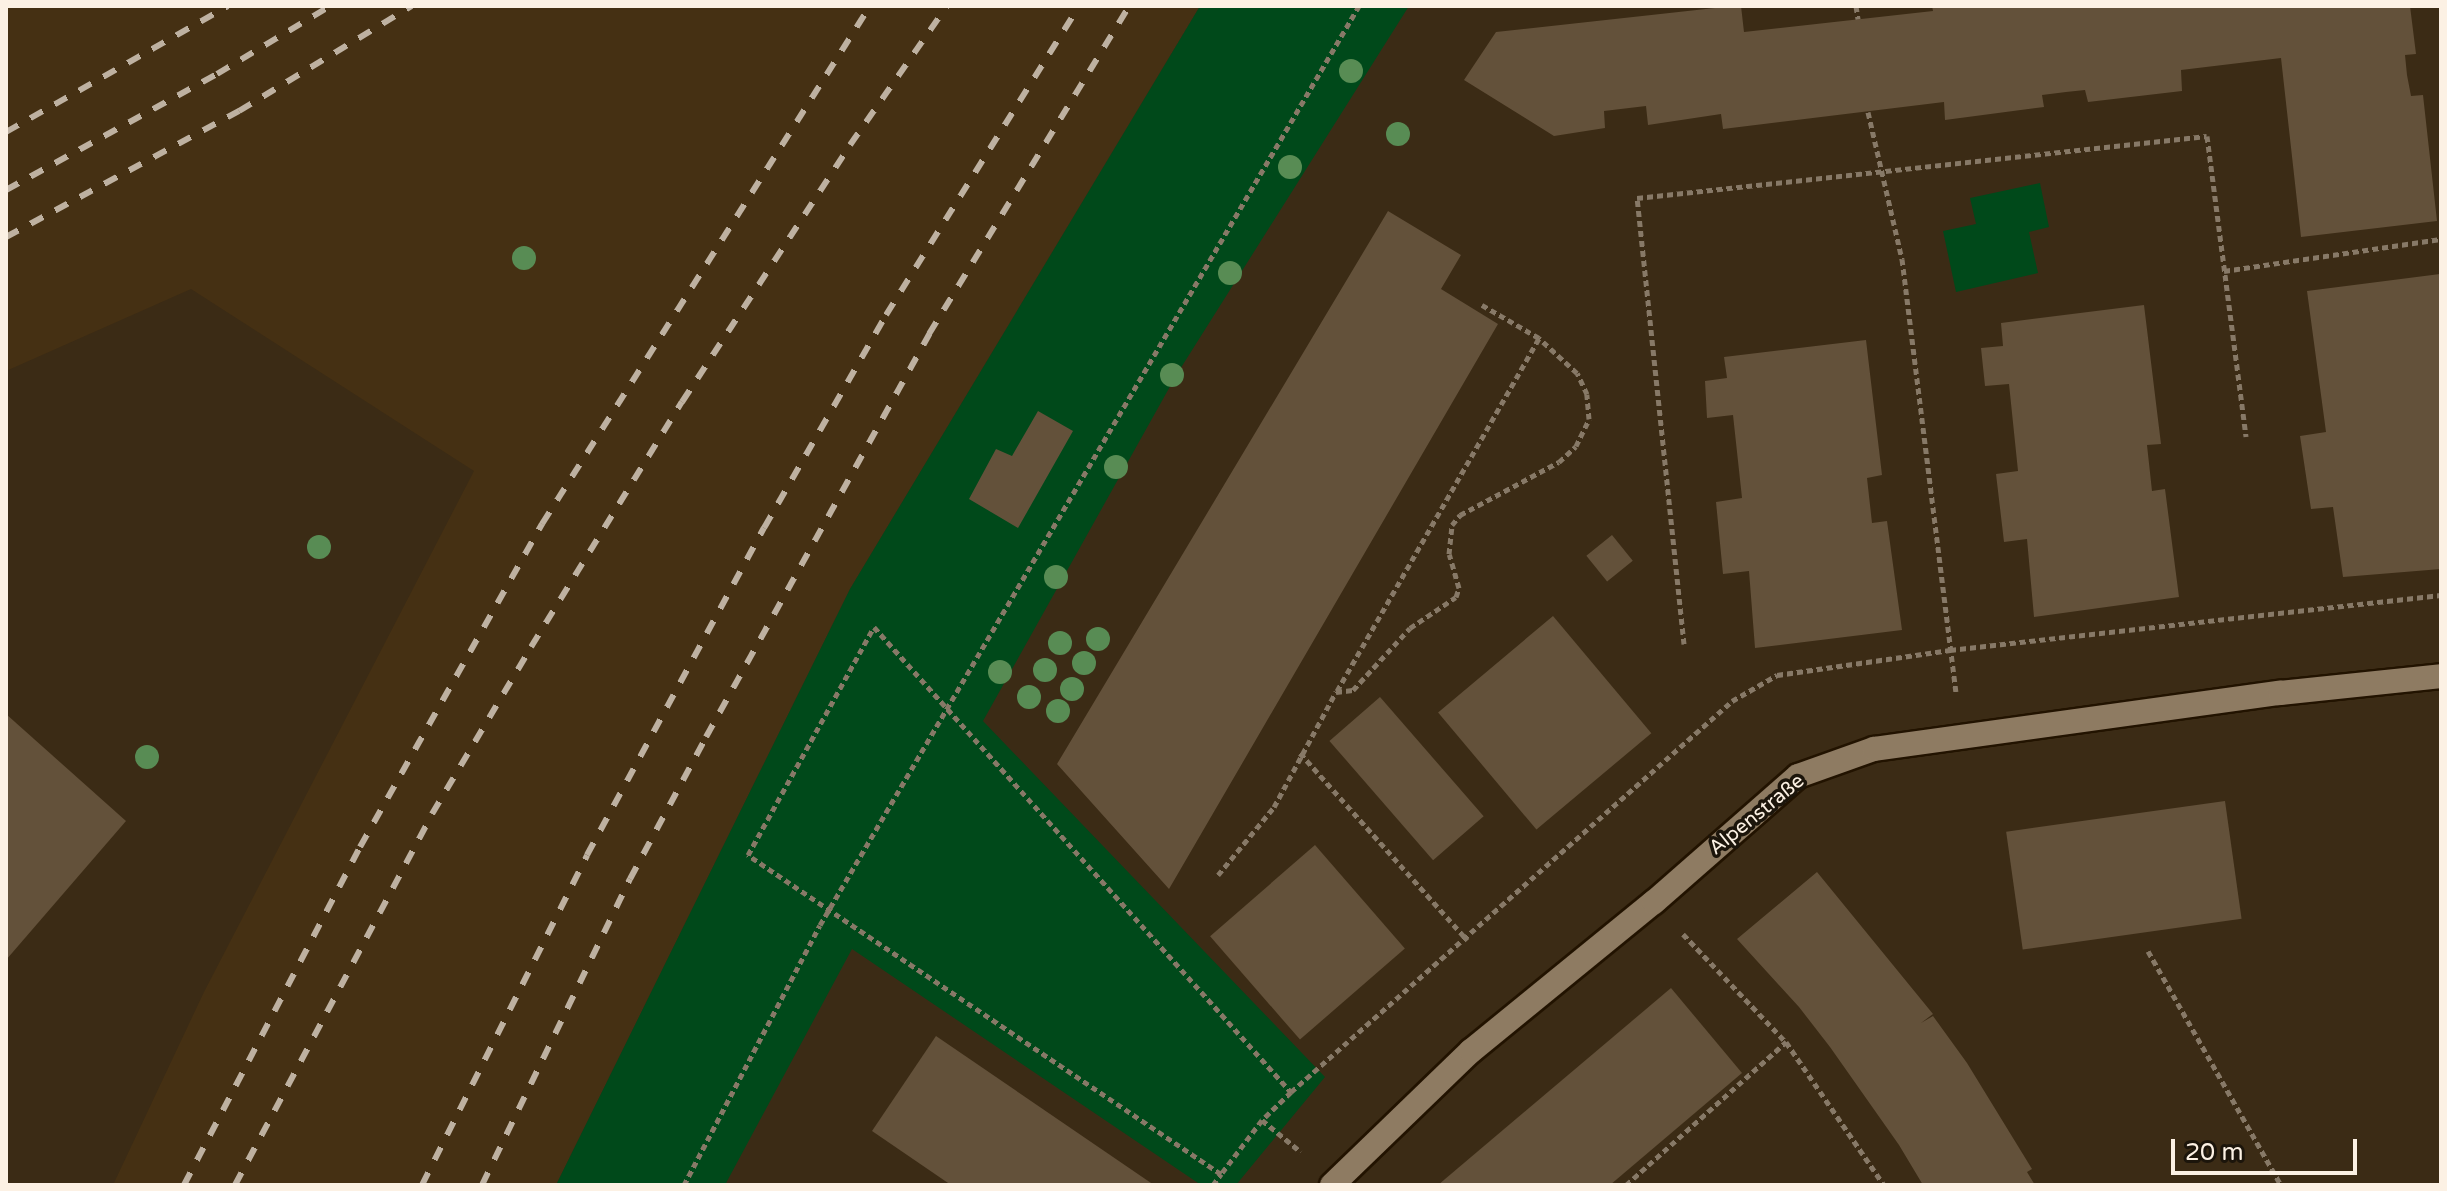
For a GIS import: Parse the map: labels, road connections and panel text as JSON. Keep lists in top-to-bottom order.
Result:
{
  "streets": {
    "street": ["Alpenstraße"]
  },
  "scale_bar": "20 m"
}
